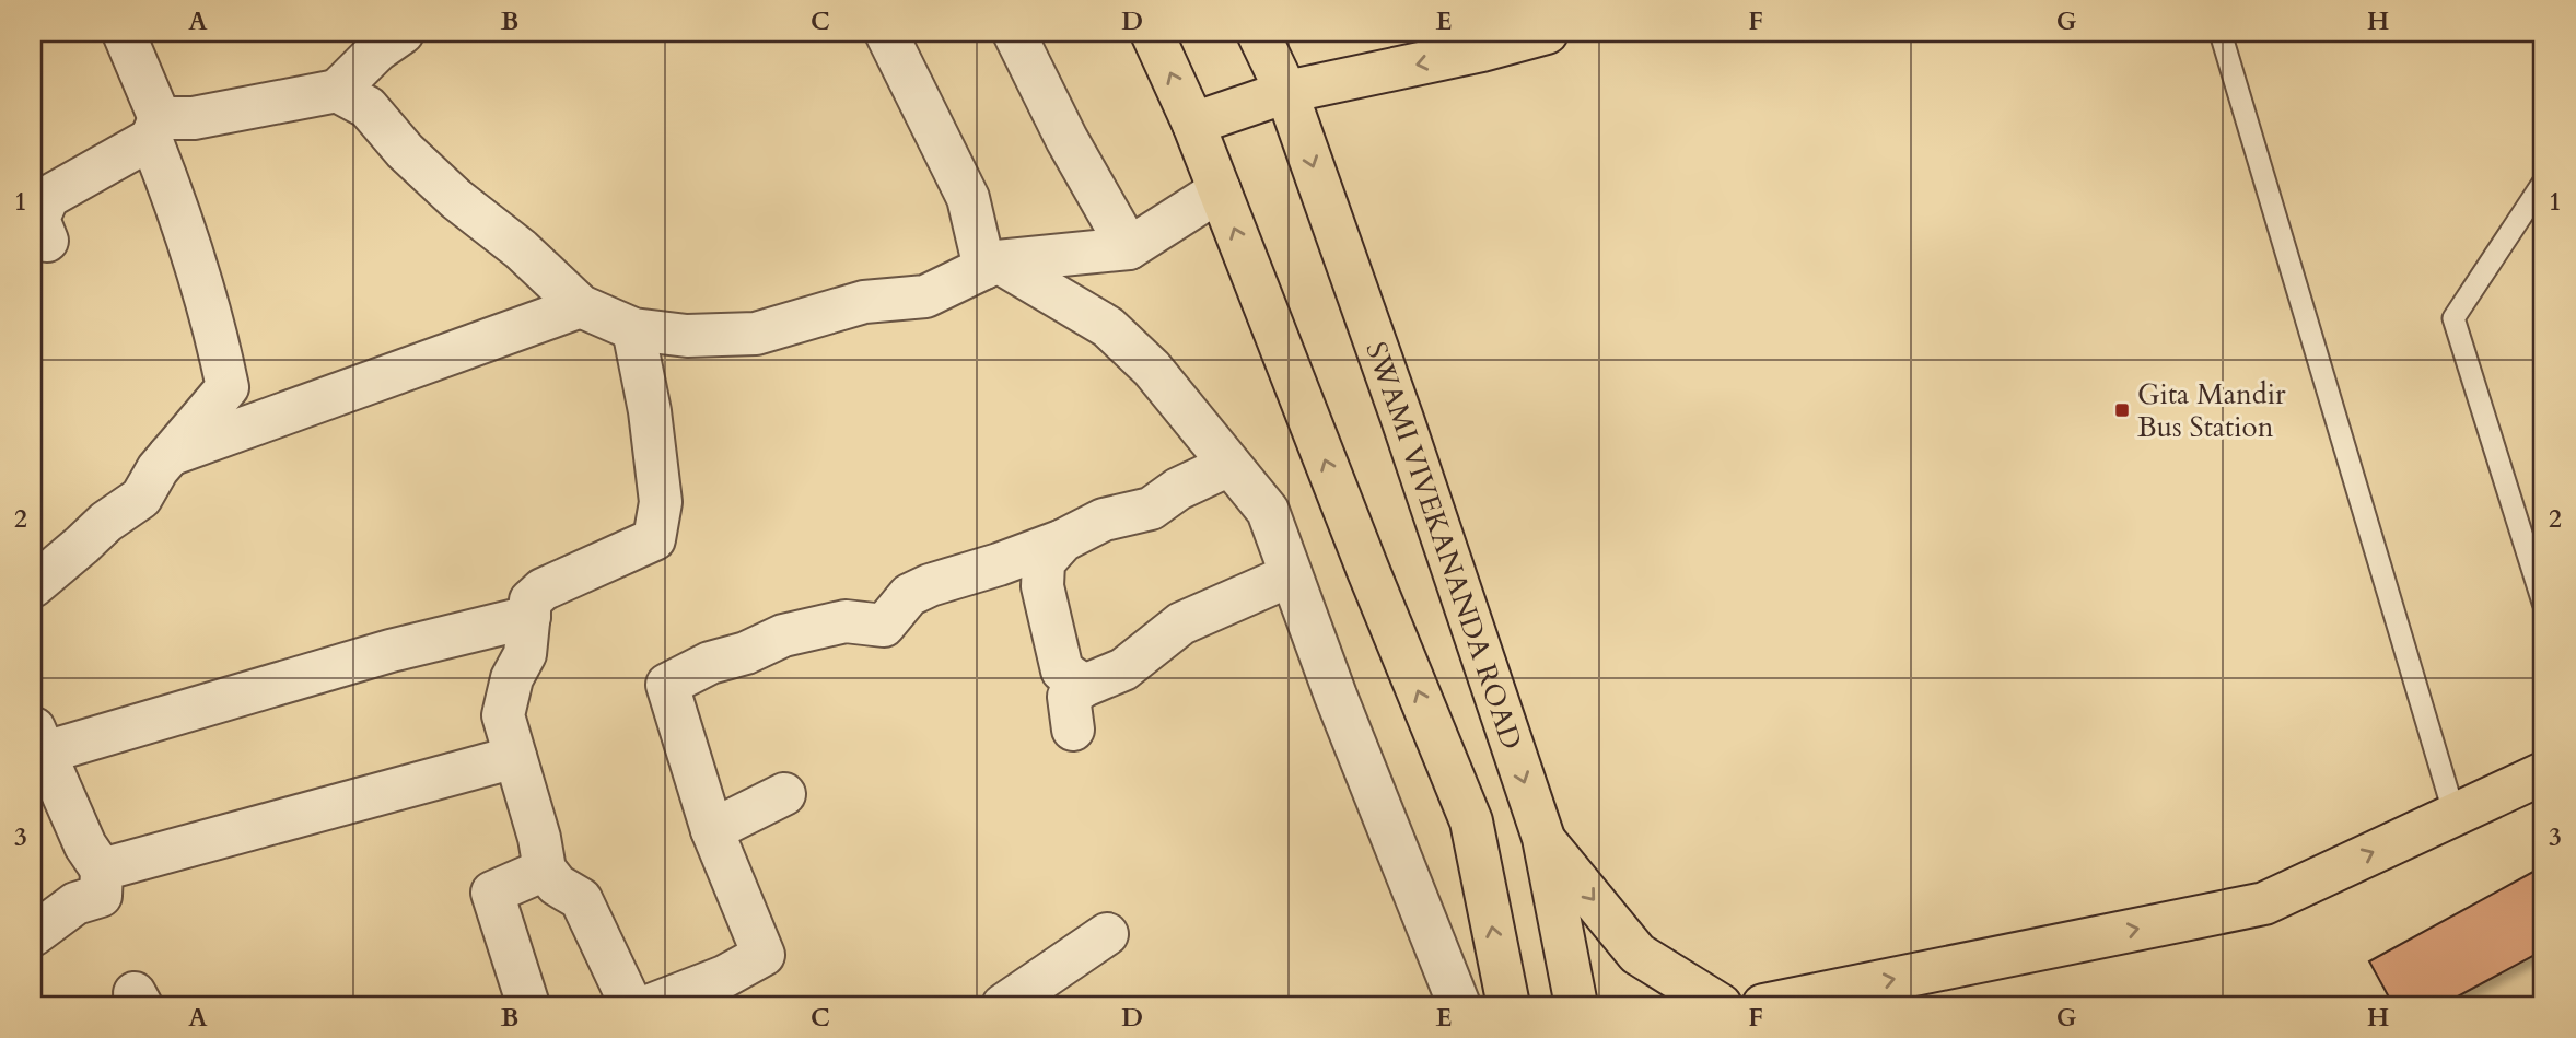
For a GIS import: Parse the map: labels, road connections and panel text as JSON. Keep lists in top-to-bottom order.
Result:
{
  "streets": {
    "main road": ["SWAMI VIVEKANANDA ROAD"]
  },
  "places": {
    "transit": ["Gita Mandir Bus Station"]
  },
  "grid": {
    "columns": [
      "A",
      "B",
      "C",
      "D",
      "E",
      "F",
      "G",
      "H"
    ],
    "rows": ["1", "2", "3"]
  }
}
